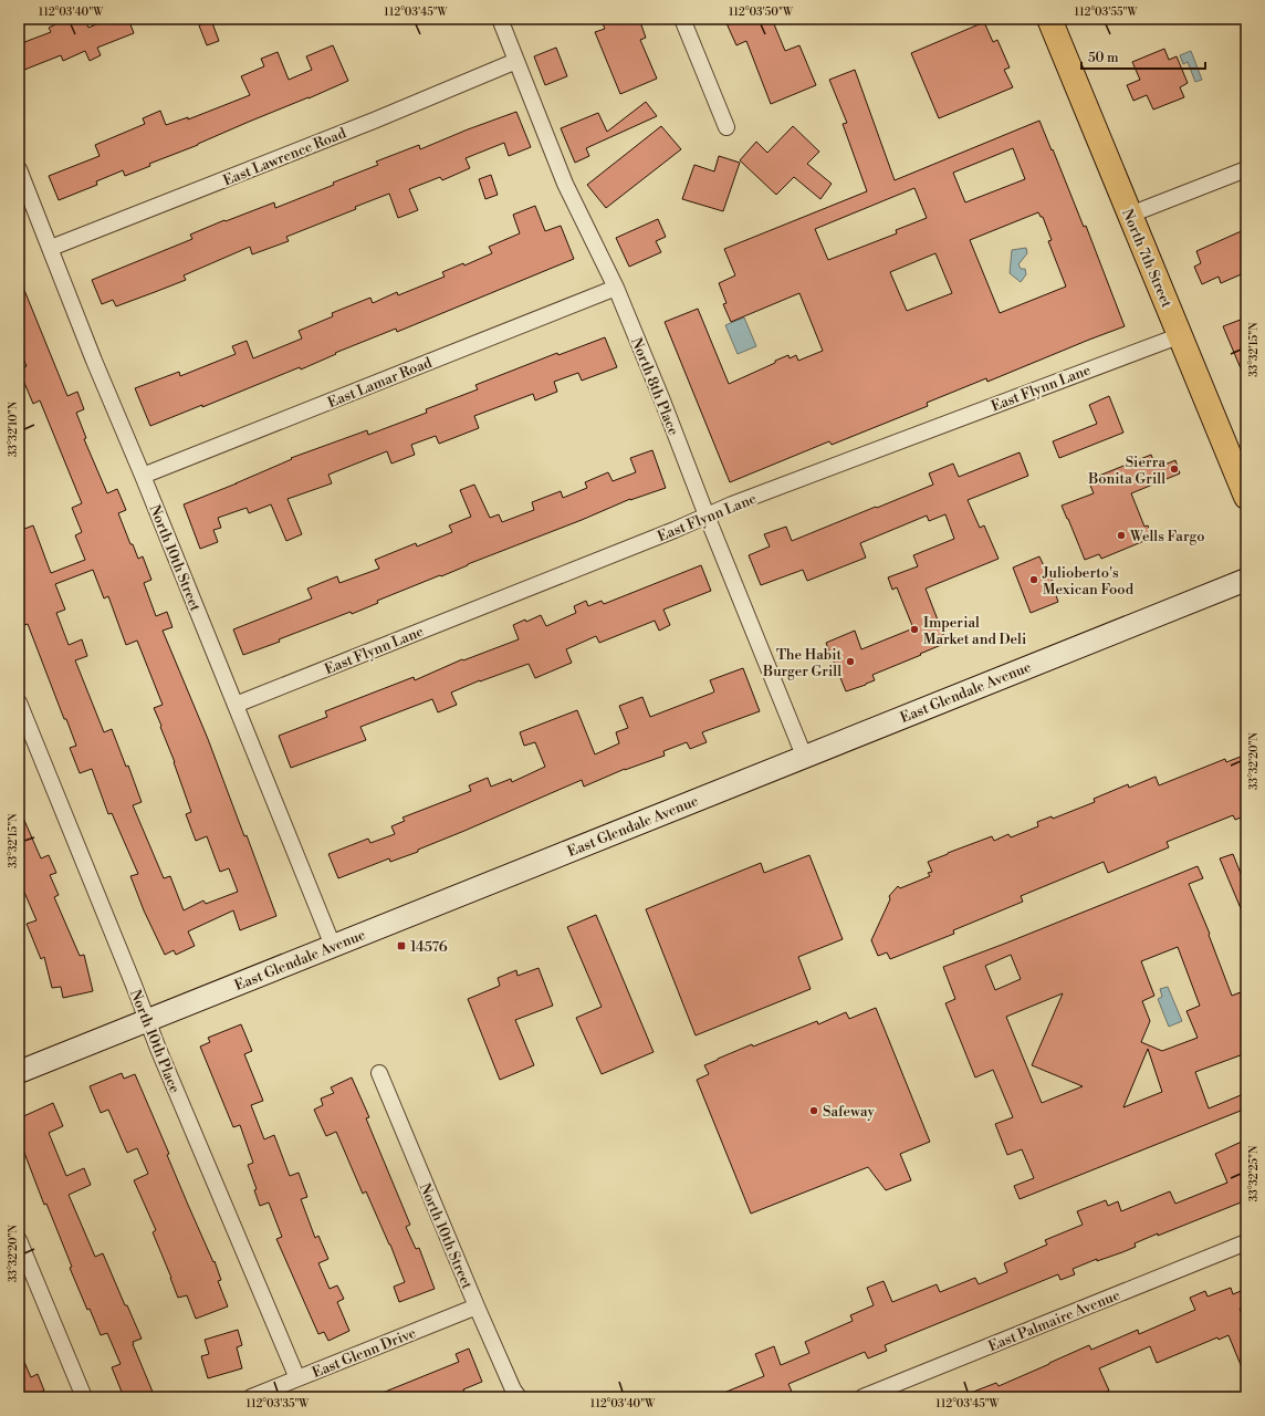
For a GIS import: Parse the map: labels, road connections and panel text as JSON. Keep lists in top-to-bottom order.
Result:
{
  "streets": {
    "main road": ["North 7th Street", "East Glendale Avenue"],
    "street": [
      "East Lawrence Road",
      "East Lamar Road",
      "North 8th Place",
      "East Flynn Lane",
      "North 10th Street",
      "North 10th Place",
      "East Palmaire Avenue",
      "East Glenn Drive"
    ]
  },
  "crossings": [
    ["East Lawrence Road", "North 8th Place"],
    ["East Lawrence Road", "North 10th Street"],
    ["North 7th Street", "East Flynn Lane"],
    ["East Lamar Road", "North 8th Place"],
    ["East Lamar Road", "North 10th Street"],
    ["North 8th Place", "East Flynn Lane"],
    ["North 8th Place", "East Glendale Avenue"],
    ["East Flynn Lane", "North 10th Street"],
    ["North 10th Street", "East Glendale Avenue"],
    ["North 10th Street", "East Glenn Drive"],
    ["East Glendale Avenue", "North 10th Place"],
    ["North 10th Place", "East Glenn Drive"]
  ],
  "places": {
    "other": [
      "Sierra Bonita Grill",
      "Wells Fargo",
      "Julioberto's Mexican Food",
      "Imperial Market and Deli",
      "The Habit Burger Grill",
      "Safeway"
    ],
    "transit": ["14576"]
  },
  "scale_bar": "50 m",
  "coordinates": [
    "112°03'40\"W",
    "112°03'45\"W",
    "112°03'50\"W",
    "112°03'55\"W",
    "33°32'15\"N",
    "33°32'10\"N",
    "33°32'20\"N",
    "33°32'25\"N",
    "112°03'35\"W"
  ]
}
